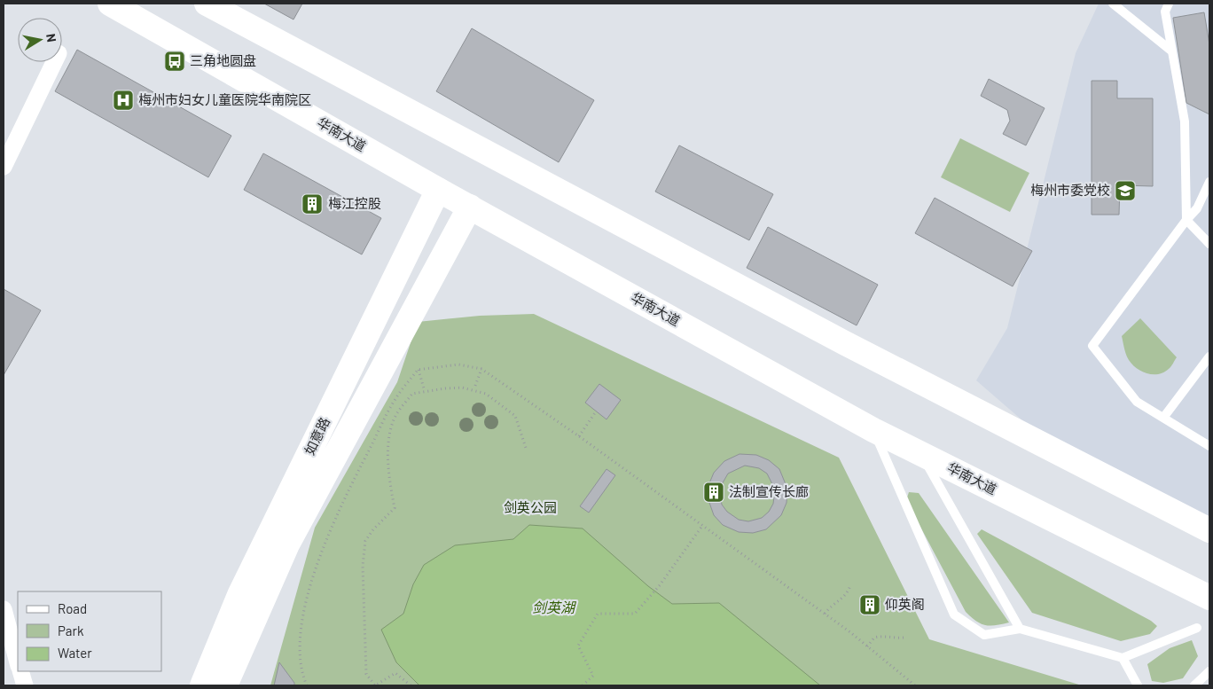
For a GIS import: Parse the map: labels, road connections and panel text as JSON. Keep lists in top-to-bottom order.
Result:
{
  "streets": {
    "main road": ["华南大道", "如意路"]
  },
  "crossings": [
    ["华南大道", "如意路"]
  ],
  "water": ["剑英湖"],
  "parks": ["剑英公园"],
  "places": {
    "bus stop": ["三角地圆盘"],
    "hospital": ["梅州市妇女儿童医院华南院区"],
    "school or university": ["梅州市委党校"],
    "building": ["梅江控股", "法制宣传长廊", "仰英阁"]
  },
  "legend": ["Road", "Park", "Water"],
  "north": "right"
}
